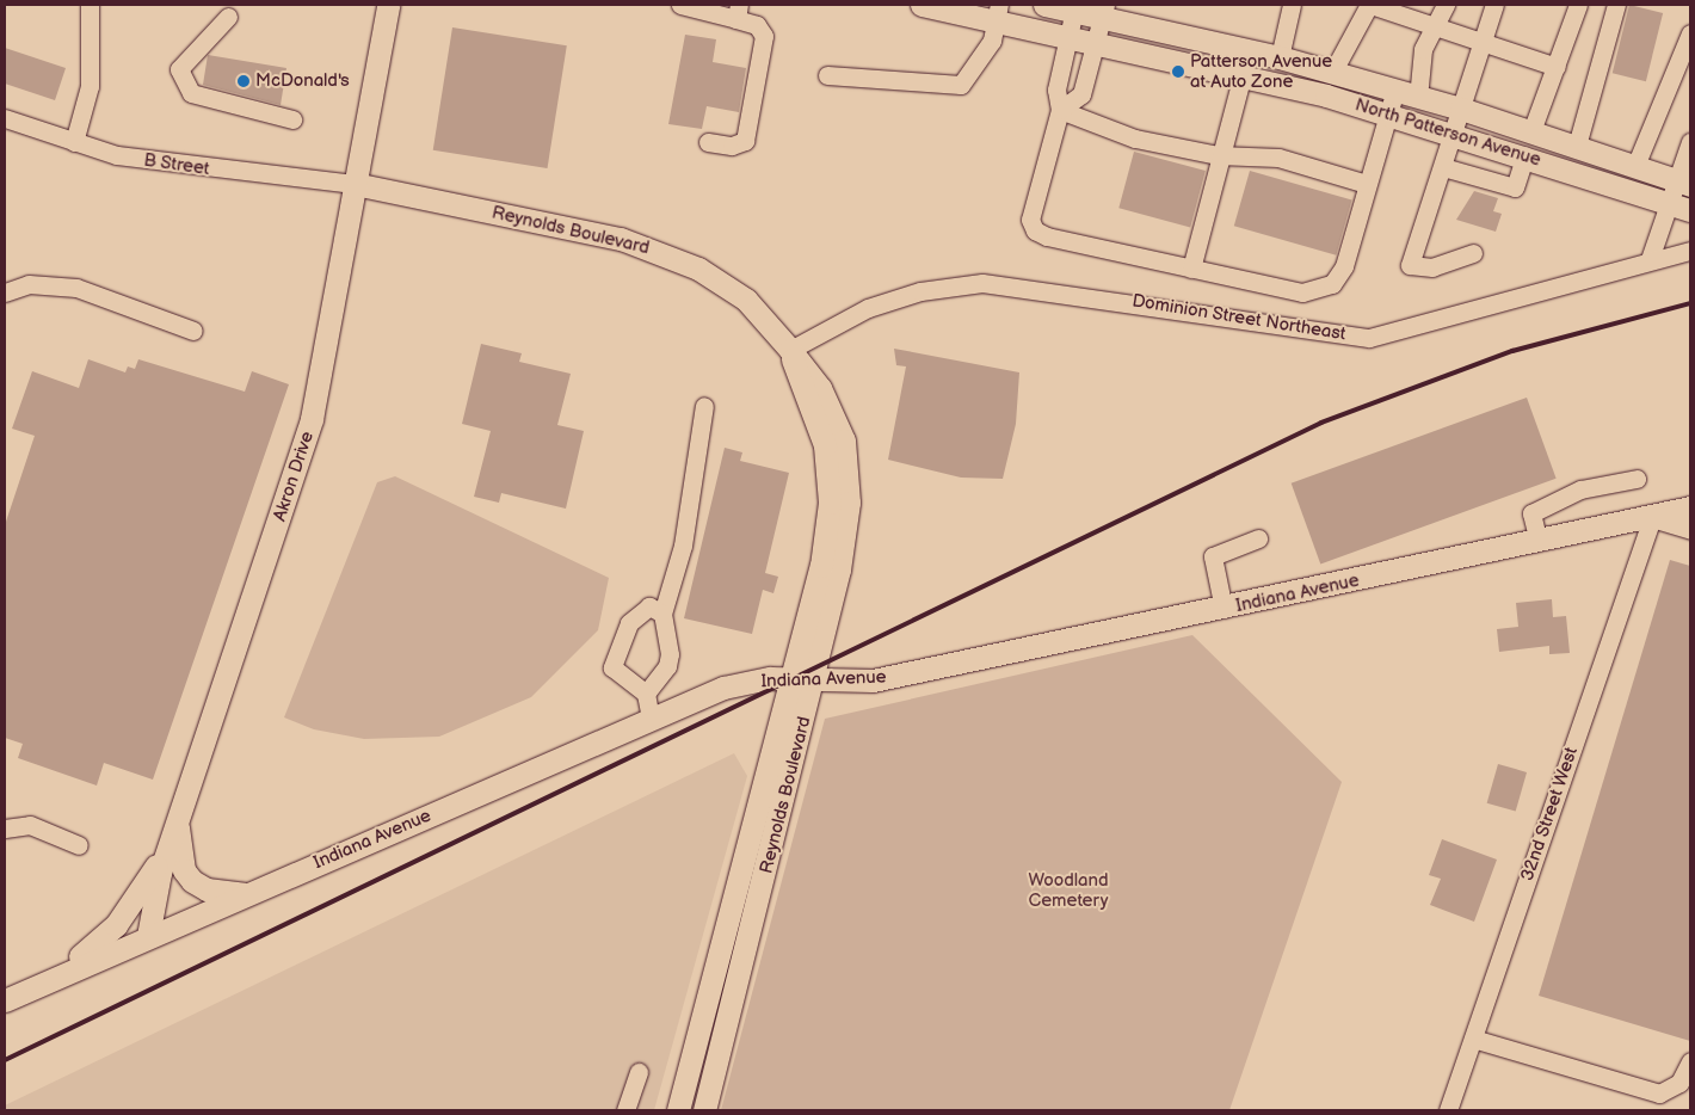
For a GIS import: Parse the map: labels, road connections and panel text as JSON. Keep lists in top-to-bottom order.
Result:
{
  "streets": {
    "main road": [
      "North Patterson Avenue",
      "Reynolds Boulevard",
      "Akron Drive",
      "Indiana Avenue"
    ],
    "street": ["B Street", "Dominion Street Northeast", "32nd Street West"]
  },
  "crossings": [
    ["B Street", "Reynolds Boulevard"],
    ["B Street", "Akron Drive"],
    ["Reynolds Boulevard", "Dominion Street Northeast"],
    ["Reynolds Boulevard", "Akron Drive"],
    ["Reynolds Boulevard", "Indiana Avenue"],
    ["Akron Drive", "Indiana Avenue"],
    ["Indiana Avenue", "32nd Street West"]
  ],
  "parks": ["Woodland Cemetery"],
  "places": ["Patterson Avenue at Auto Zone", "McDonald's"]
}
